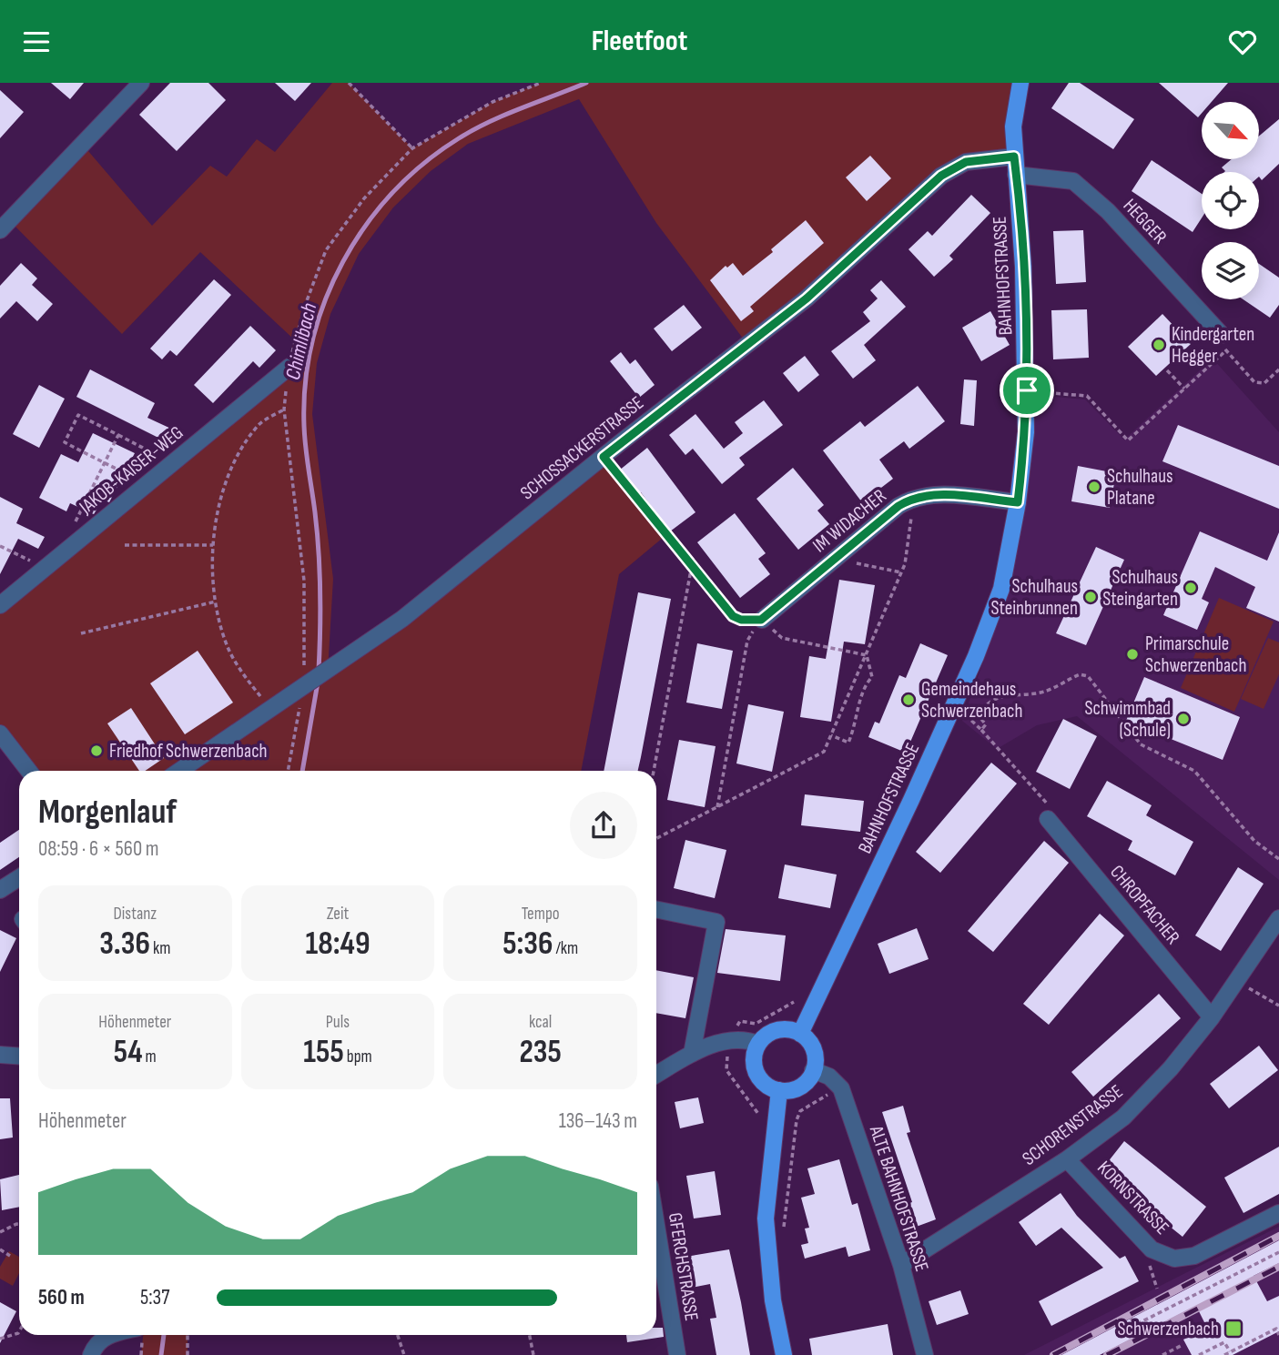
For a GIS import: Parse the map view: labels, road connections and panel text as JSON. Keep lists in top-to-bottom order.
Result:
{
  "streets": {
    "main road": ["BAHNHOFSTRASSE"],
    "street": [
      "HEGGER",
      "SCHOSSACKERSTRASSE",
      "JAKOB-KAISER-WEG",
      "IM WIDACHER",
      "CHROPFACHER",
      "SCHORENSTRASSE",
      "KORNSTRASSE",
      "ALTE BAHNHOFSTRASSE",
      "GFERCHSTRASSE"
    ]
  },
  "crossings": [
    ["HEGGER", "BAHNHOFSTRASSE"],
    ["BAHNHOFSTRASSE", "SCHOSSACKERSTRASSE"],
    ["BAHNHOFSTRASSE", "IM WIDACHER"],
    ["CHROPFACHER", "SCHORENSTRASSE"],
    ["SCHORENSTRASSE", "KORNSTRASSE"],
    ["SCHORENSTRASSE", "ALTE BAHNHOFSTRASSE"]
  ],
  "water": ["Chimlibach"],
  "places": {
    "other": [
      "Kindergarten Hegger",
      "Schulhaus Platane",
      "Schulhaus Steingarten",
      "Schulhaus Steinbrunnen",
      "Primarschule Schwerzenbach",
      "Gemeindehaus Schwerzenbach",
      "Schwimmbad (Schule)",
      "Friedhof Schwerzenbach"
    ],
    "transit": ["Schwerzenbach"]
  },
  "north": "bottom right",
  "page": {
    "header": "Fleetfoot",
    "heading": ["Morgenlauf", "08:59 · 6 × 560 m"],
    "stats": [
      ["Distanz", "3.36 km"],
      ["Zeit", "18:49"],
      ["Tempo", "5:36 /km"],
      ["Höhenmeter", "54 m"],
      ["Puls", "155 bpm"],
      ["kcal", "235"]
    ],
    "chart": ["Höhenmeter", "136–143 m"],
    "list": [
      {
        "name": "560 m",
        "note": "5:37"
      }
    ]
  }
}
